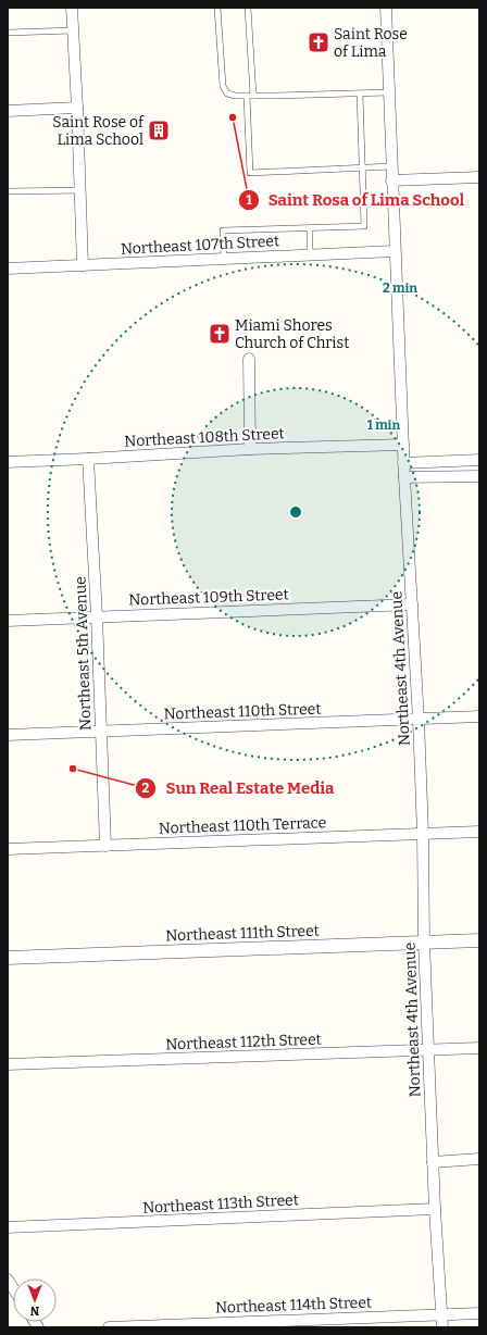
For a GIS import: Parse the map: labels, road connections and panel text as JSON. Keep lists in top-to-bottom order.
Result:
{
  "streets": {
    "street": [
      "Northeast 107th Street",
      "Northeast 108th Street",
      "Northeast 109th Street",
      "Northeast 5th Avenue",
      "Northeast 4th Avenue",
      "Northeast 110th Street",
      "Northeast 110th Terrace",
      "Northeast 111th Street",
      "Northeast 112th Street",
      "Northeast 113th Street",
      "Northeast 114th Street"
    ]
  },
  "crossings": [
    ["Northeast 107th Street", "Northeast 4th Avenue"],
    ["Northeast 108th Street", "Northeast 5th Avenue"],
    ["Northeast 108th Street", "Northeast 4th Avenue"],
    ["Northeast 109th Street", "Northeast 5th Avenue"],
    ["Northeast 109th Street", "Northeast 4th Avenue"],
    ["Northeast 5th Avenue", "Northeast 110th Street"],
    ["Northeast 5th Avenue", "Northeast 110th Terrace"],
    ["Northeast 4th Avenue", "Northeast 110th Street"],
    ["Northeast 4th Avenue", "Northeast 110th Terrace"],
    ["Northeast 4th Avenue", "Northeast 111th Street"],
    ["Northeast 4th Avenue", "Northeast 112th Street"],
    ["Northeast 4th Avenue", "Northeast 113th Street"],
    ["Northeast 4th Avenue", "Northeast 114th Street"]
  ],
  "places": {
    "church": ["Saint Rose of Lima", "Miami Shores Church of Christ"],
    "other": ["Saint Rosa of Lima School", "Sun Real Estate Media"],
    "building": ["Saint Rose of Lima School"]
  },
  "north": "bottom",
  "rings": ["2 min", "1 min"]
}
